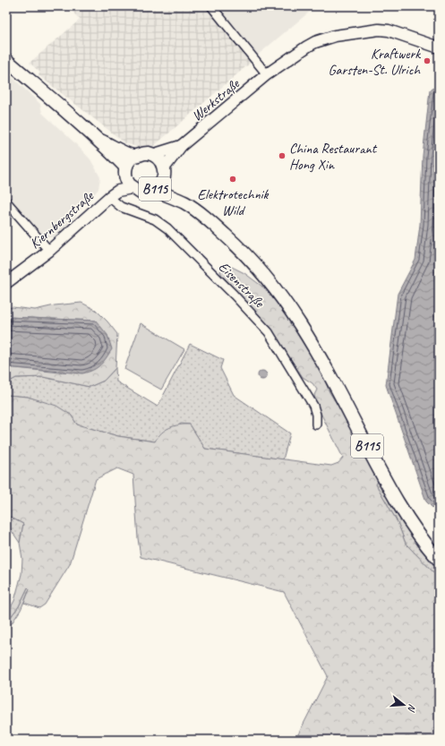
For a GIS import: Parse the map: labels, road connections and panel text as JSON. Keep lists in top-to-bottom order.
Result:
{
  "streets": {
    "main road": ["B115"],
    "street": ["Werkstraße", "Kiernbergstraße", "Eisenstraße"]
  },
  "crossings": [
    ["Werkstraße", "B115"],
    ["Werkstraße", "Kiernbergstraße"],
    ["B115", "Kiernbergstraße"],
    ["Kiernbergstraße", "Eisenstraße"]
  ],
  "places": ["Kraftwerk Garsten-St. Ulrich", "China Restaurant Hong Xin", "Elektrotechnik Wild"],
  "north": "right"
}
